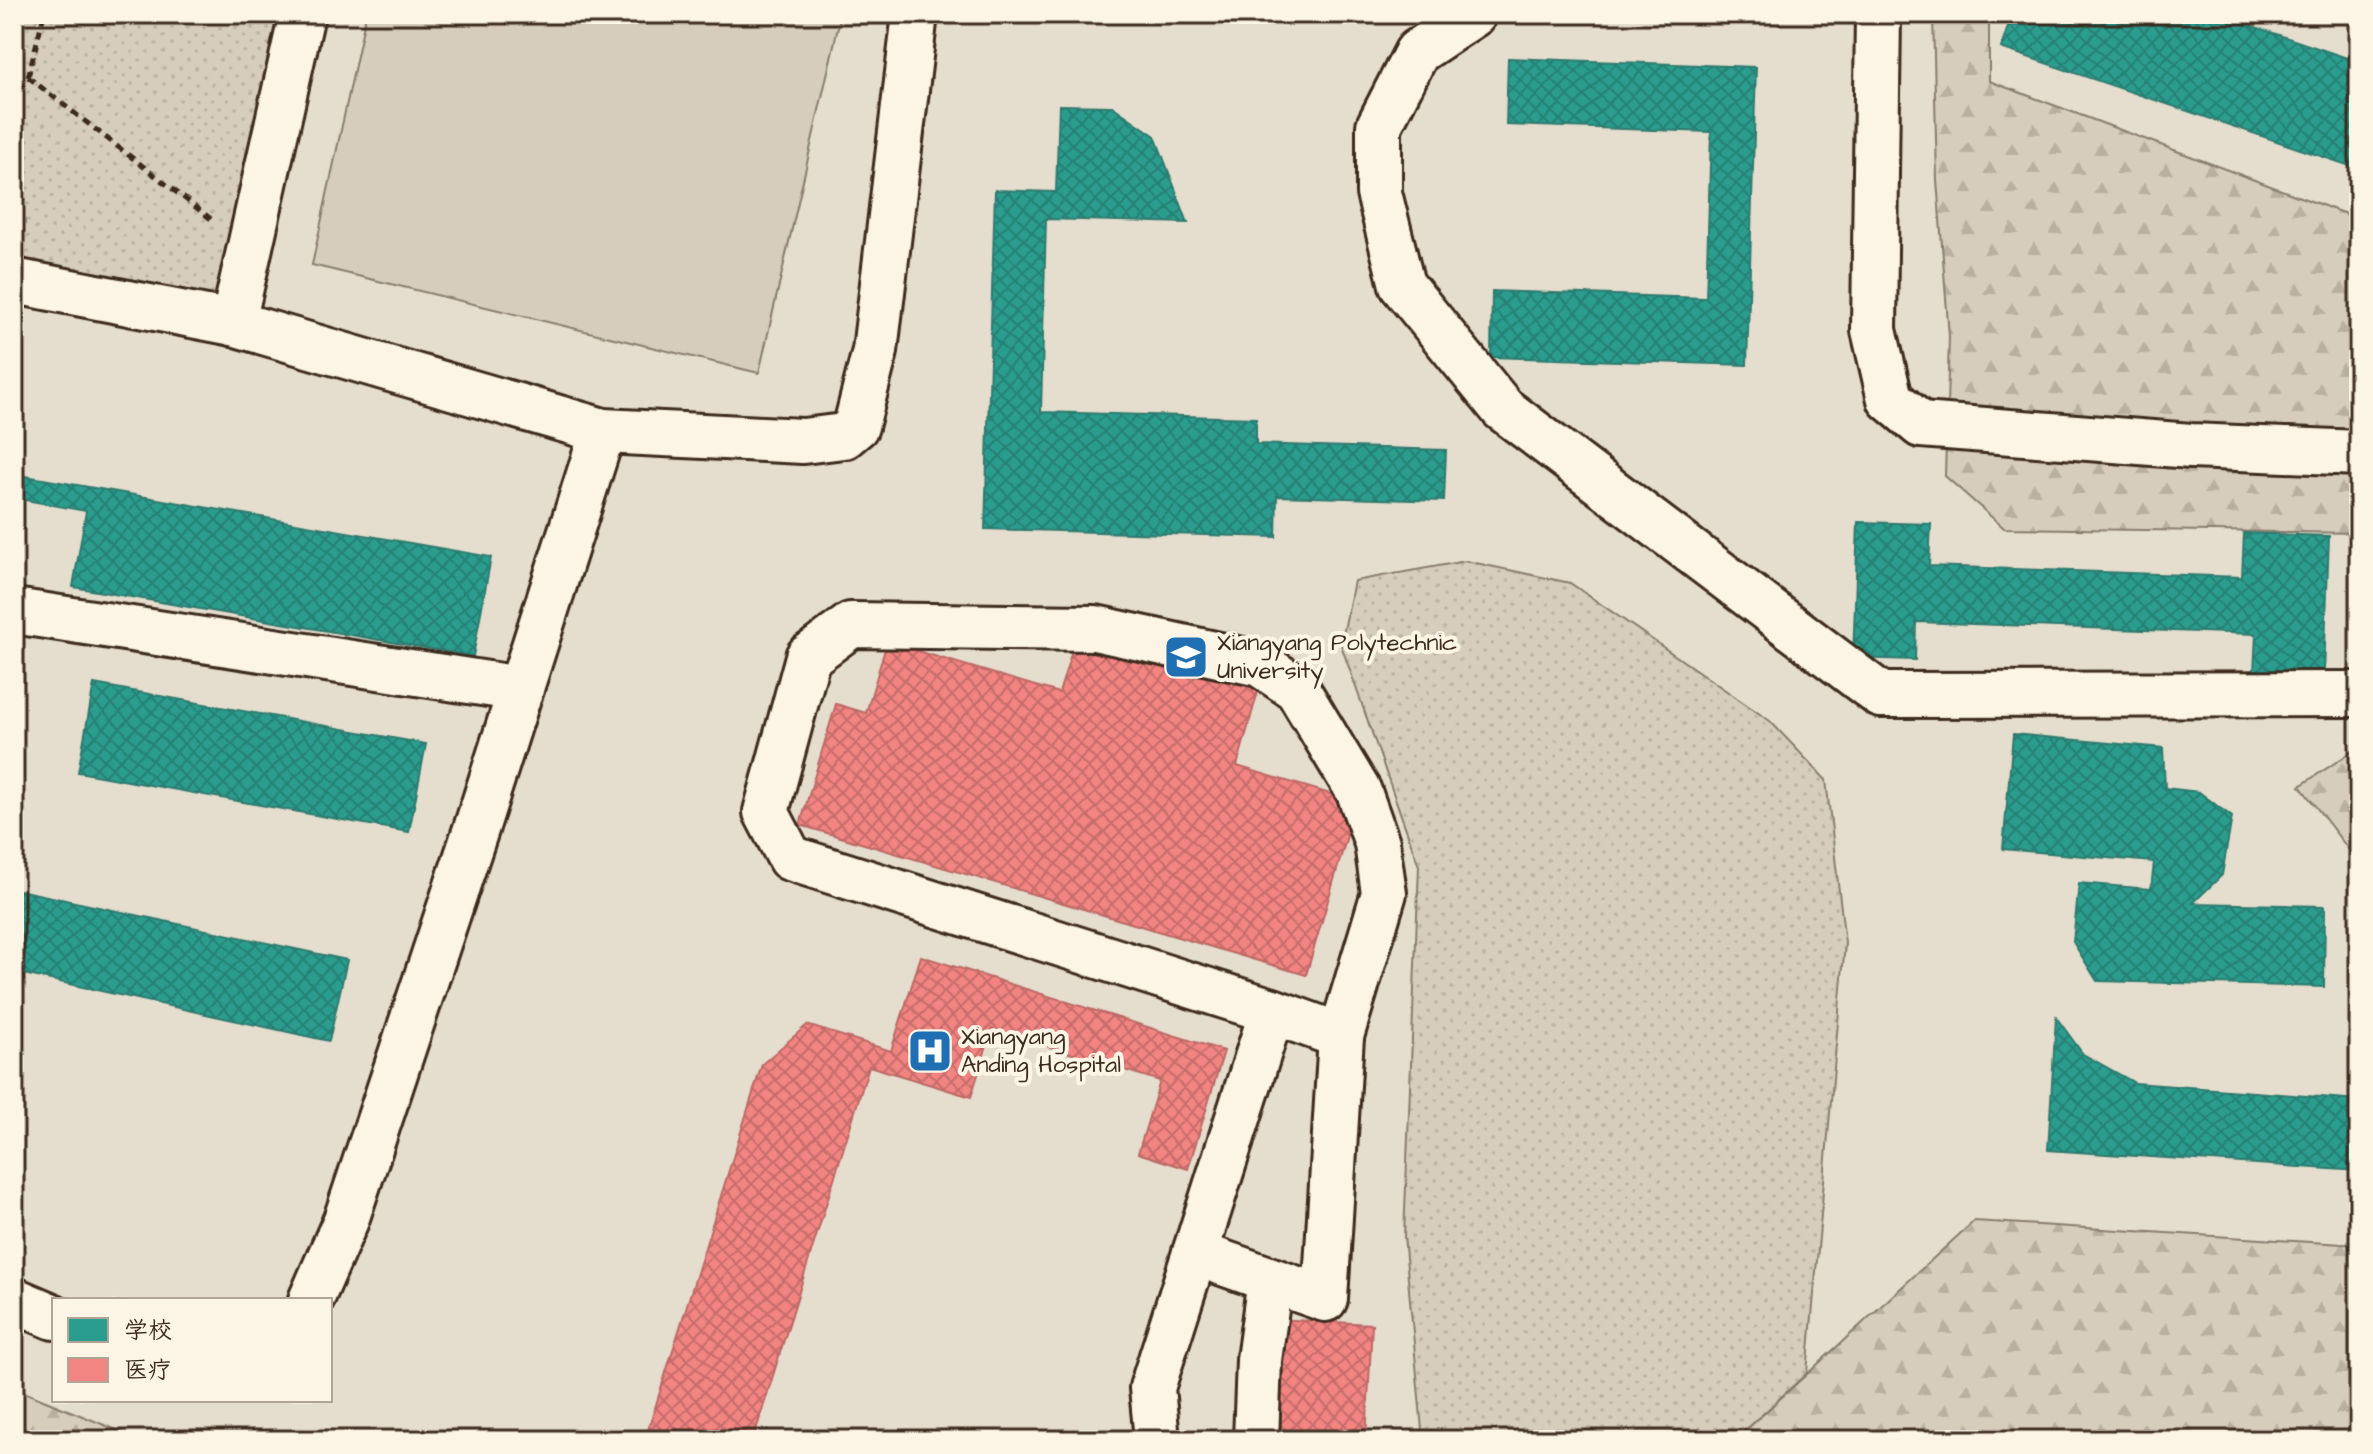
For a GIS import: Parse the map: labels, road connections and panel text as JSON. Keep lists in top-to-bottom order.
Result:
{
  "places": {
    "school or university": ["Xiangyang Polytechnic University"],
    "hospital": ["Xiangyang Anding Hospital"]
  },
  "legend": ["学校", "医疗"]
}
